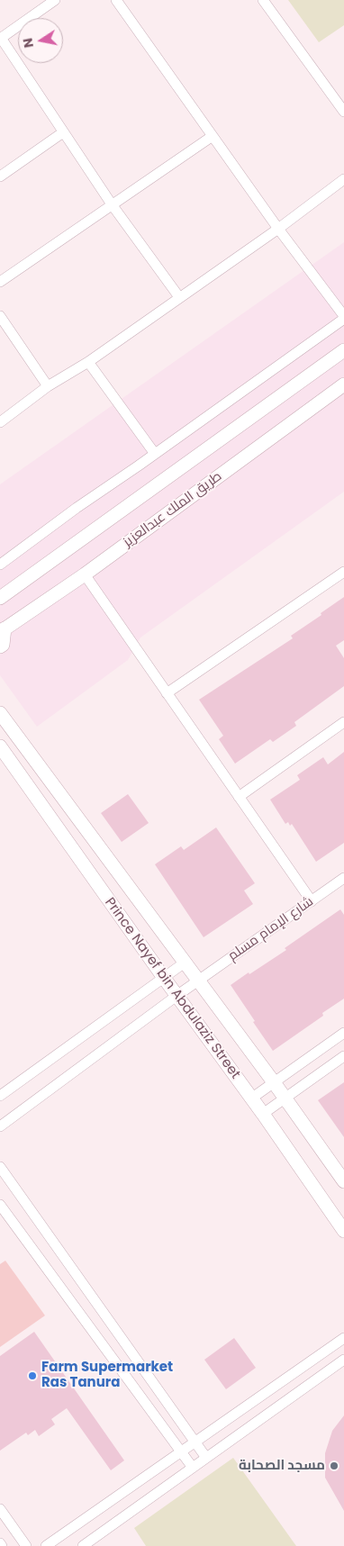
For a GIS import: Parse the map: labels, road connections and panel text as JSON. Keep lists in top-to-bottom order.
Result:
{
  "streets": {
    "main road": ["طريق الملك عبدالعزيز", "Prince Nayef bin Abdulaziz Street"],
    "street": ["شارع الإمام مسلم"]
  },
  "crossings": [
    ["شارع الإمام مسلم", "Prince Nayef bin Abdulaziz Street"]
  ],
  "places": ["Farm Supermarket Ras Tanura", "مسجد الصحابة"],
  "north": "left"
}
